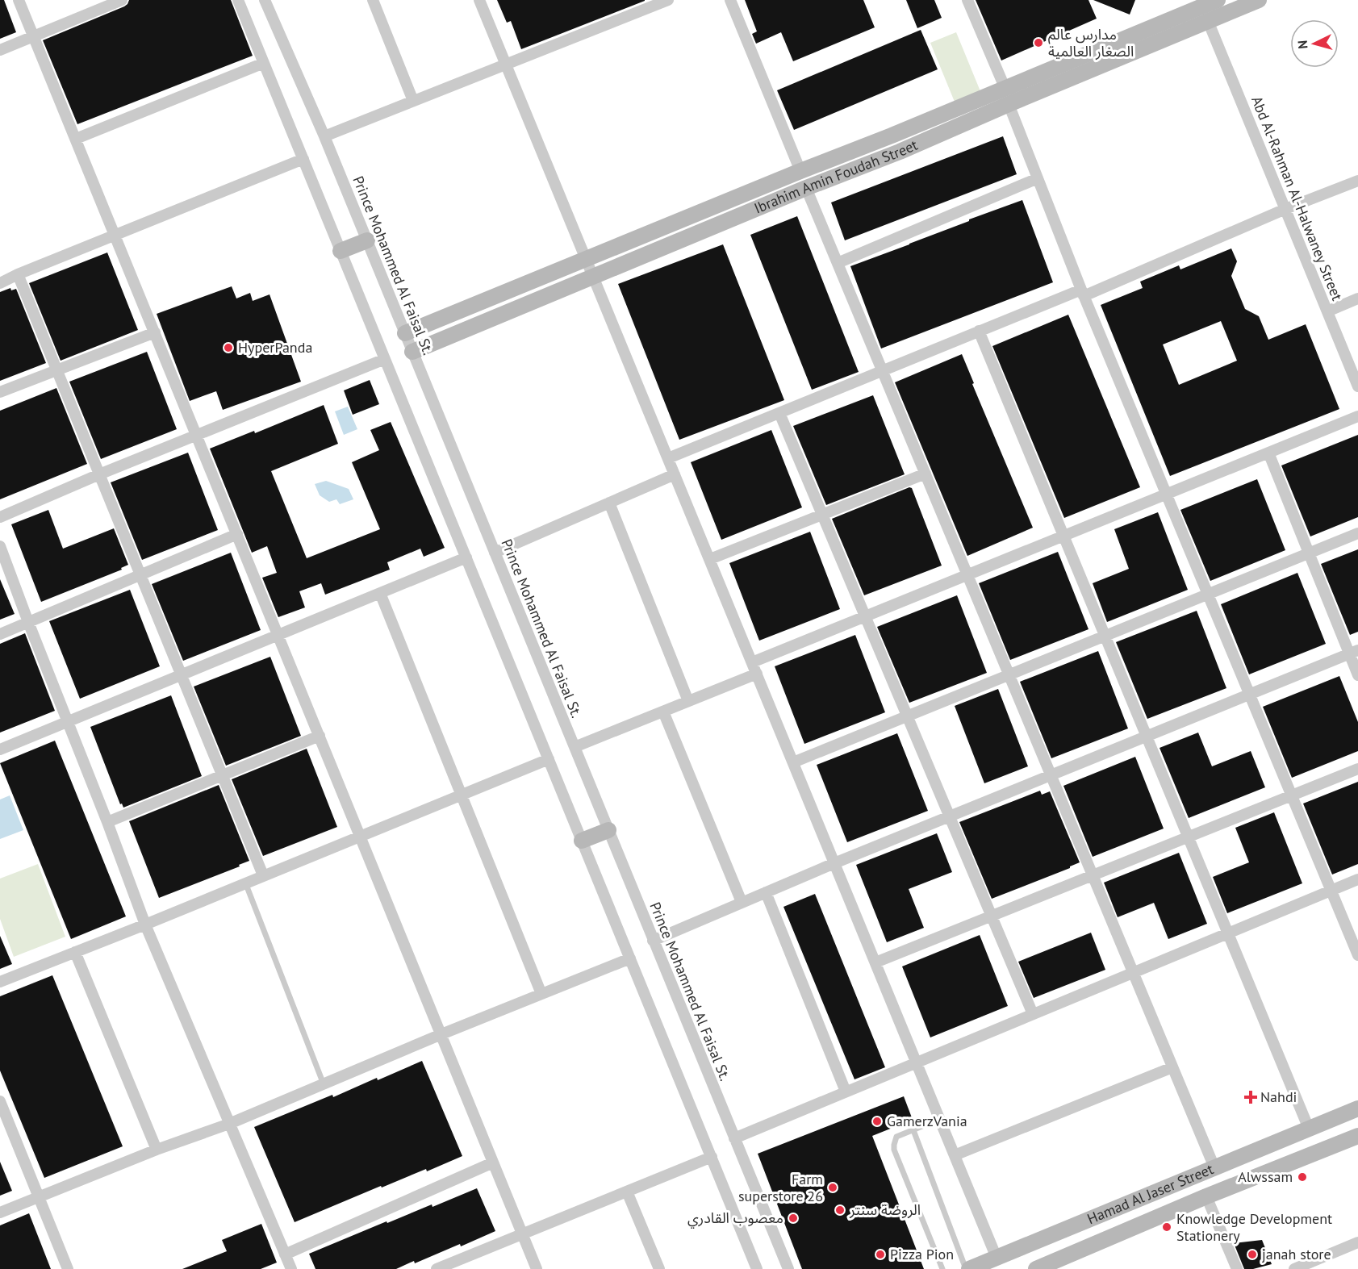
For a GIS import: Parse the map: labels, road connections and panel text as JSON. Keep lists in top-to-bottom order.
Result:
{
  "streets": {
    "street": [
      "Ibrahim Amin Foudah Street",
      "Abd Al-Rahman Al-Halwaney Street",
      "Prince Mohammed Al Faisal St.",
      "Hamad Al Jaser Street"
    ]
  },
  "crossings": [
    ["Ibrahim Amin Foudah Street", "Abd Al-Rahman Al-Halwaney Street"],
    ["Ibrahim Amin Foudah Street", "Prince Mohammed Al Faisal St."]
  ],
  "places": {
    "other": [
      "مدارس عالم الصغار العالمية",
      "HyperPanda",
      "GamerzVania",
      "Alwssam",
      "Farm superstore 26",
      "الروضة سنتر",
      "معصوب القادري",
      "Knowledge Development Stationery",
      "Pizza Pion",
      "janah store"
    ],
    "health": ["Nahdi"]
  },
  "north": "left"
}
